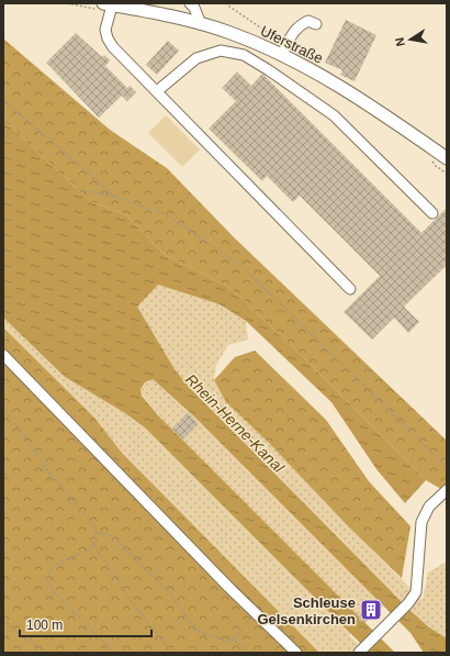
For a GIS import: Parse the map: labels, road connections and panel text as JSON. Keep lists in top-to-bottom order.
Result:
{
  "streets": {
    "main road": ["Uferstraße"]
  },
  "water": ["Rhein-Herne-Kanal"],
  "places": {
    "building": ["Schleuse Gelsenkirchen"]
  },
  "scale_bar": "100 m",
  "north": "left"
}
